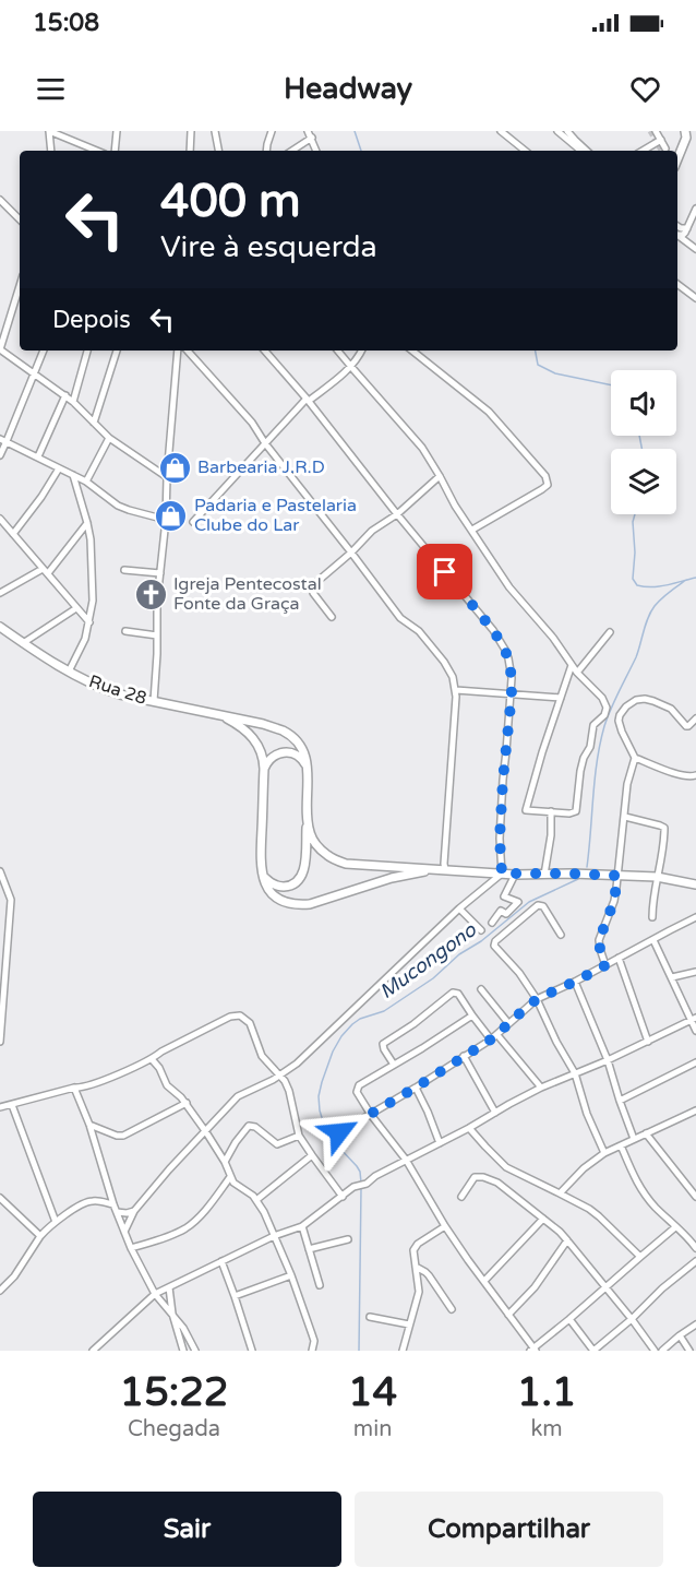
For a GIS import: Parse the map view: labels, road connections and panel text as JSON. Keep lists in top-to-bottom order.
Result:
{
  "streets": {
    "street": ["Rua 28"]
  },
  "water": ["Mucongono"],
  "places": {
    "shop": ["Barbearia J.R.D", "Padaria e Pastelaria Clube do Lar"],
    "church": ["Igreja Pentecostal Fonte da Graça"]
  },
  "page": {
    "status": "15:08",
    "header": "Headway",
    "turn": ["400 m", "Vire à esquerda"],
    "then": "Depois",
    "eta": [
      "15:22",
      "Chegada",
      "14",
      "min",
      "1.1",
      "km"
    ],
    "buttons": ["Sair", "Compartilhar"]
  }
}
